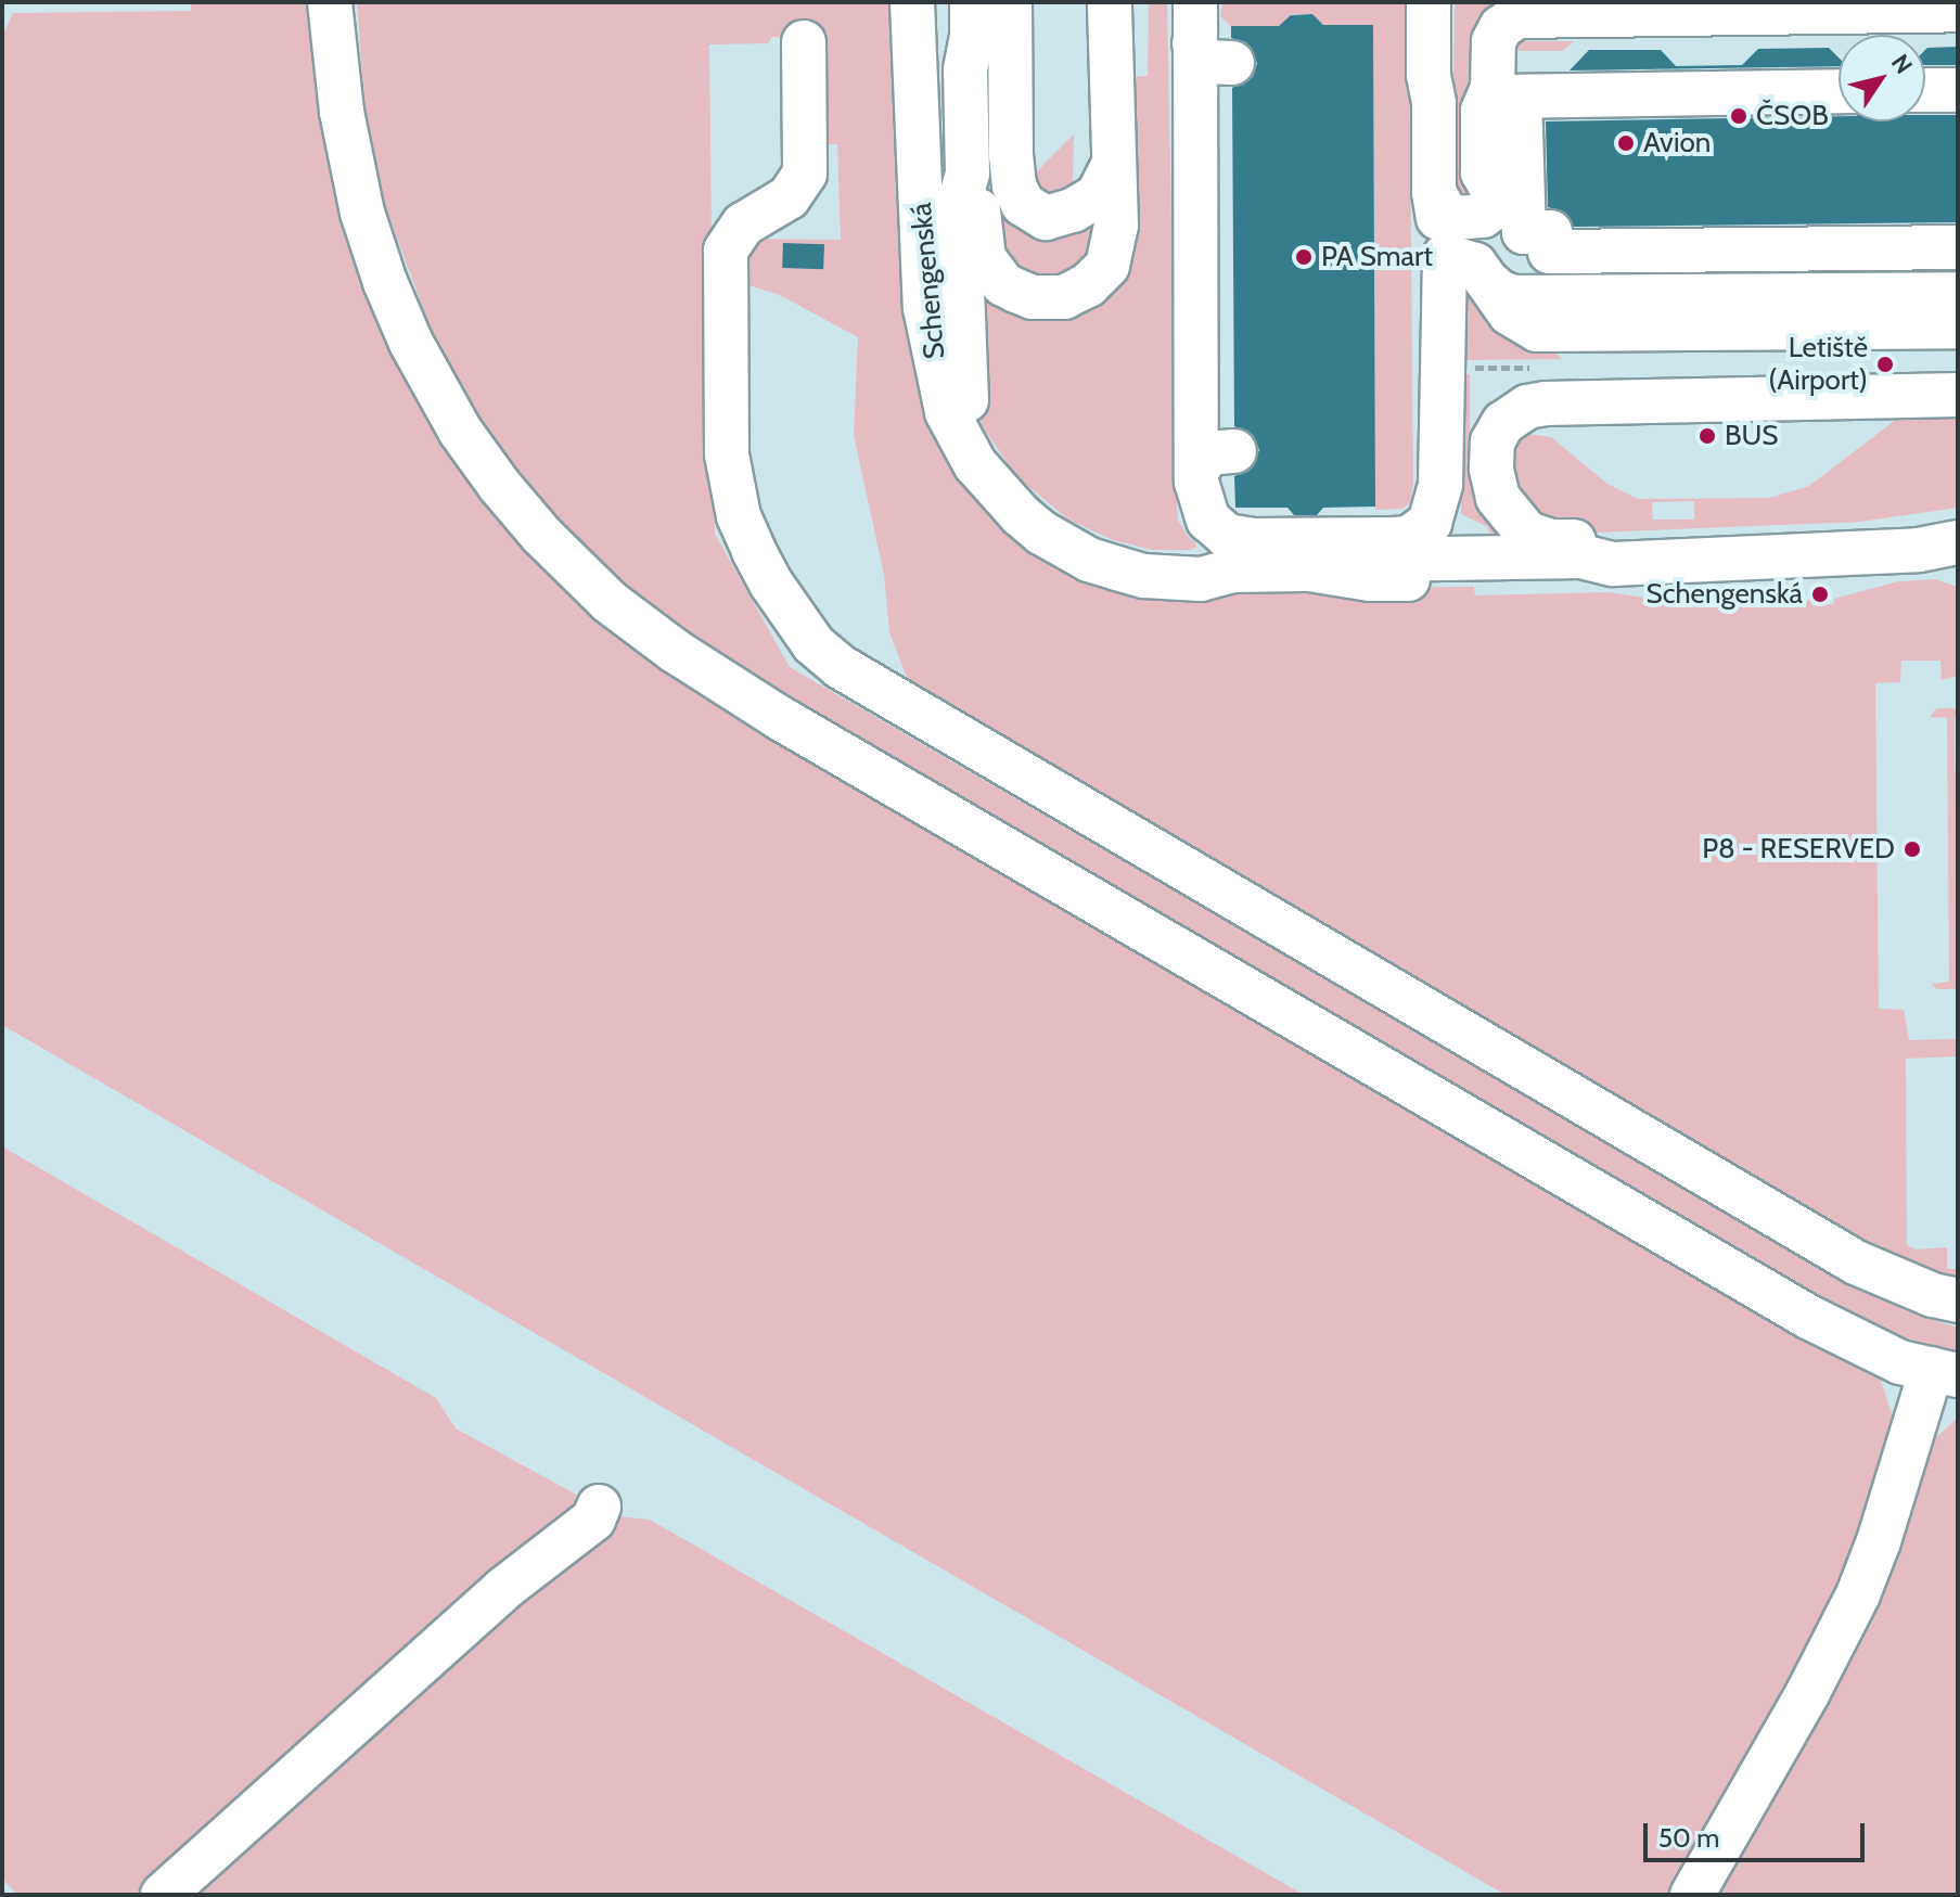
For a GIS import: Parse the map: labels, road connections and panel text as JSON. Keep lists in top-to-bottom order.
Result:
{
  "streets": {
    "street": ["Schengenská"]
  },
  "places": [
    "ČSOB",
    "Avion",
    "PA Smart",
    "Letiště (Airport)",
    "BUS",
    "Schengenská",
    "P8 - RESERVED"
  ],
  "scale_bar": "50 m",
  "north": "top right"
}
